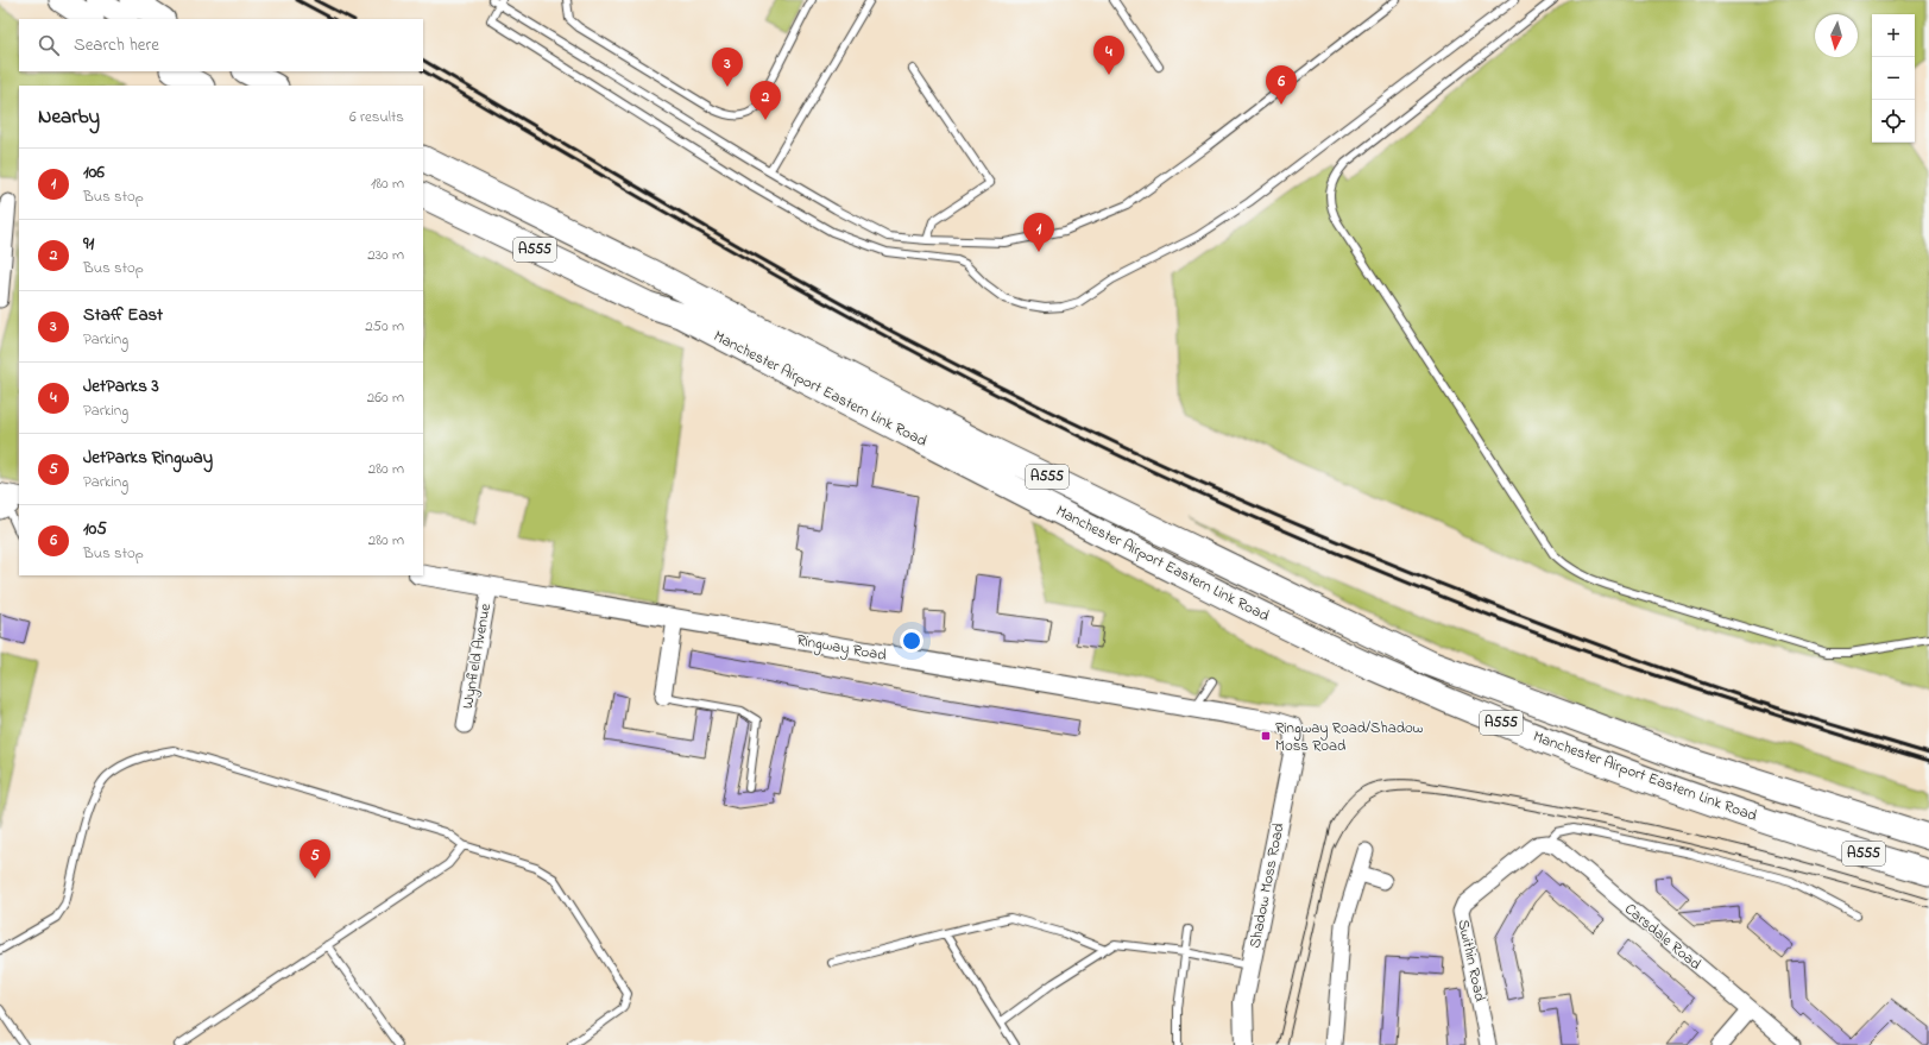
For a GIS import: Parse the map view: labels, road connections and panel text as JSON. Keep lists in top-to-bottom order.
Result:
{
  "streets": {
    "highway": ["A555", "Manchester Airport Eastern Link Road"],
    "street": [
      "Ringway Road",
      "Wynfield Avenue",
      "Shadow Moss Road",
      "Carsdale Road",
      "Swithin Road"
    ]
  },
  "crossings": [
    ["Ringway Road", "Wynfield Avenue"],
    ["Ringway Road", "Shadow Moss Road"],
    ["Carsdale Road", "Swithin Road"]
  ],
  "places": {
    "transit": ["Ringway Road/Shadow Moss Road"]
  },
  "north": "bottom",
  "page": {
    "map_buttons": ["+", "−"],
    "search": "Search here",
    "pins": [
      "4",
      "3",
      "6",
      "2",
      "1",
      "5"
    ],
    "heading": ["Nearby", "6 results"],
    "list": [
      {
        "mark": "1",
        "name": "106",
        "note": "Bus stop",
        "value": "180 m"
      },
      {
        "mark": "2",
        "name": "91",
        "note": "Bus stop",
        "value": "230 m"
      },
      {
        "mark": "3",
        "name": "Staff East",
        "note": "Parking",
        "value": "250 m"
      },
      {
        "mark": "4",
        "name": "JetParks 3",
        "note": "Parking",
        "value": "260 m"
      },
      {
        "mark": "5",
        "name": "JetParks Ringway",
        "note": "Parking",
        "value": "280 m"
      },
      {
        "mark": "6",
        "name": "105",
        "note": "Bus stop",
        "value": "280 m"
      }
    ]
  }
}
